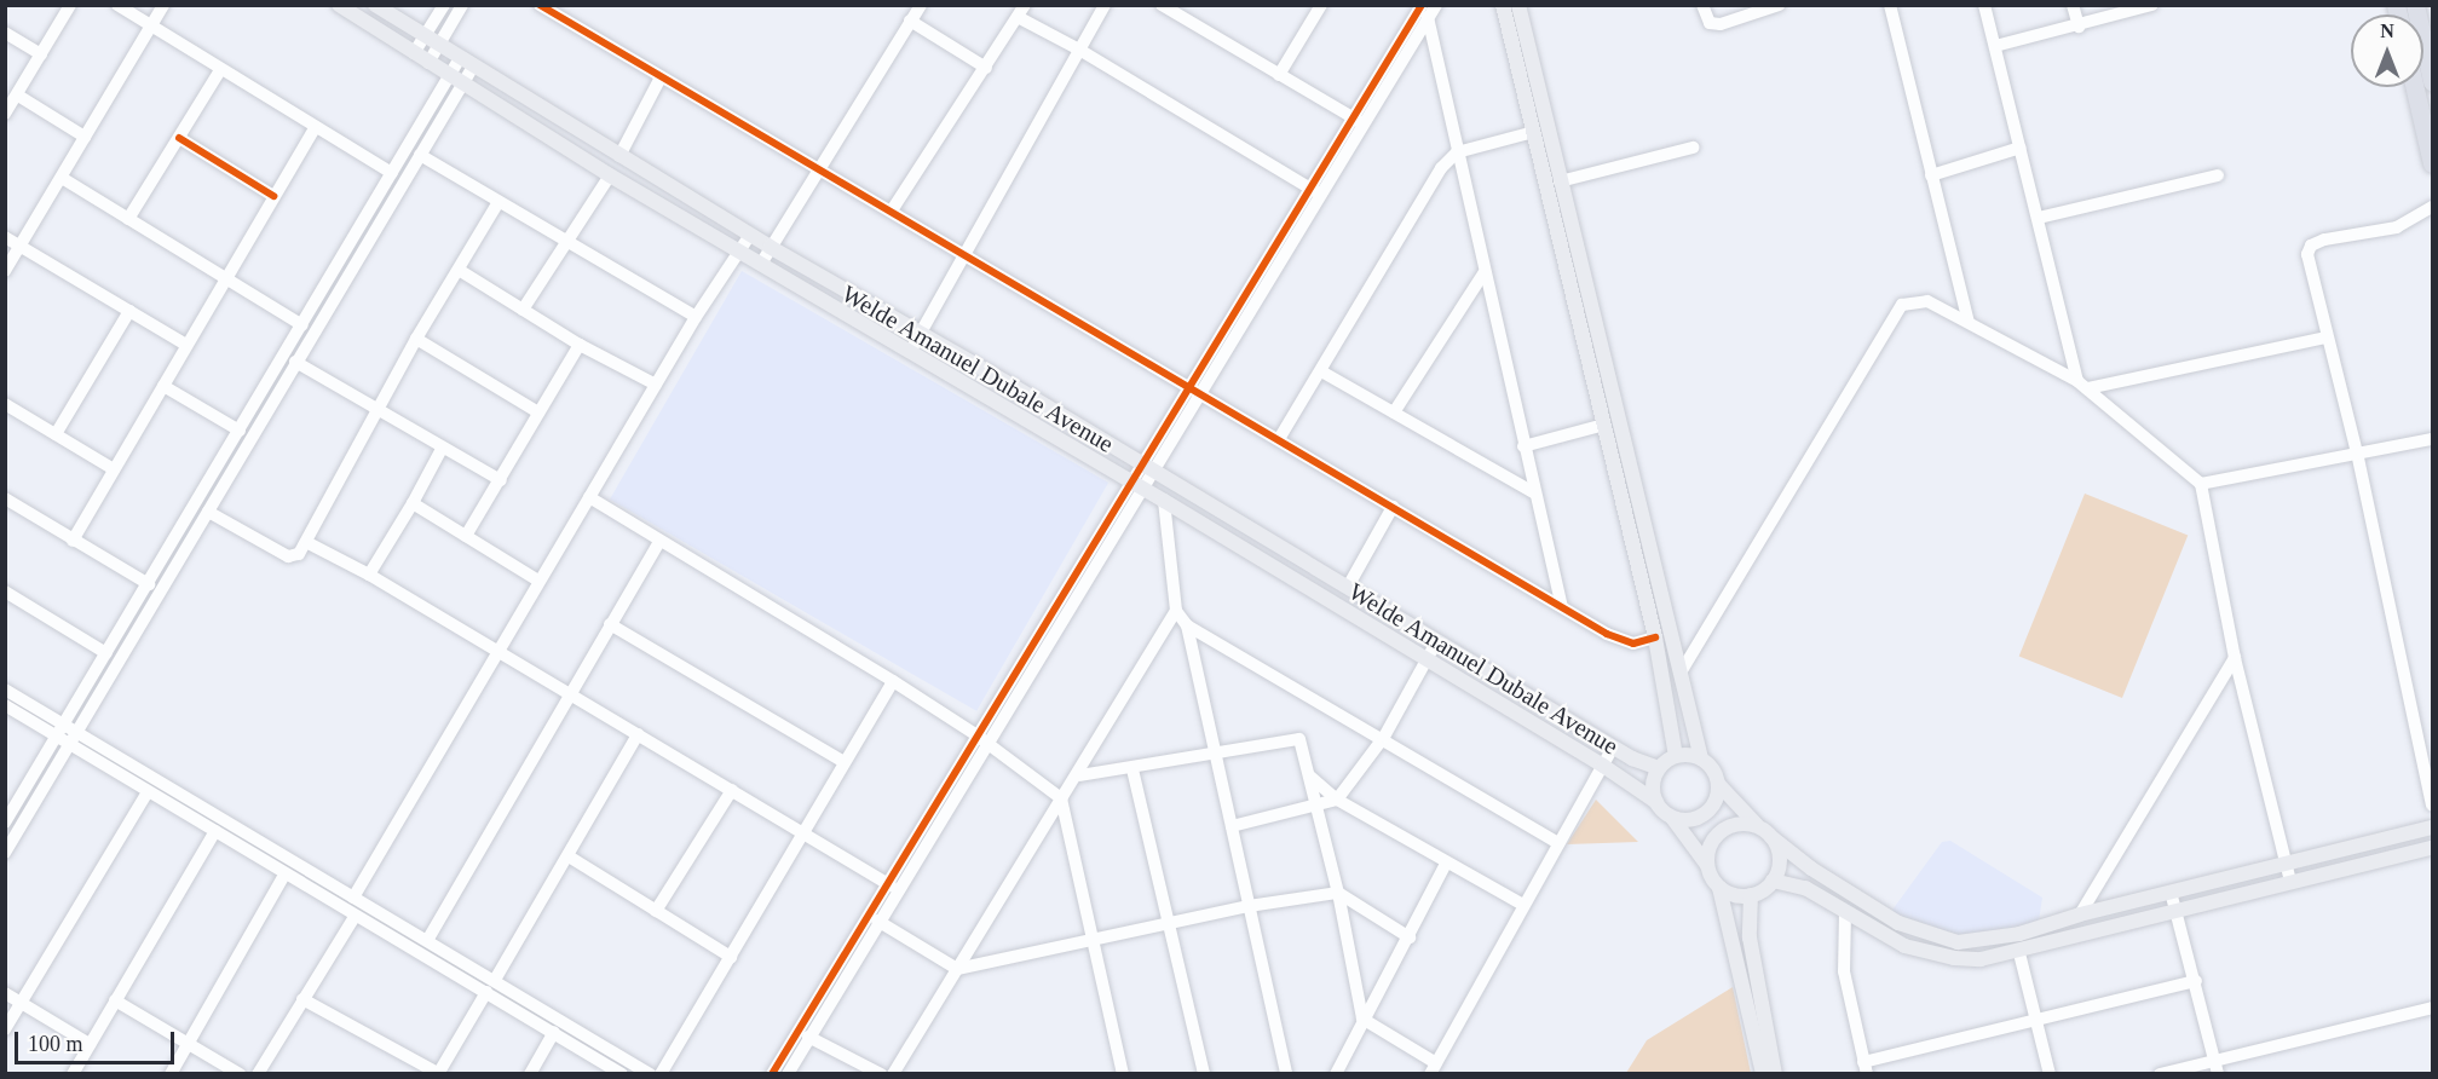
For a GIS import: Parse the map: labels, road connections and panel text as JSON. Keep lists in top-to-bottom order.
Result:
{
  "streets": {
    "main road": ["Welde Amanuel Dubale Avenue"]
  },
  "scale_bar": "100 m",
  "north": "top"
}
